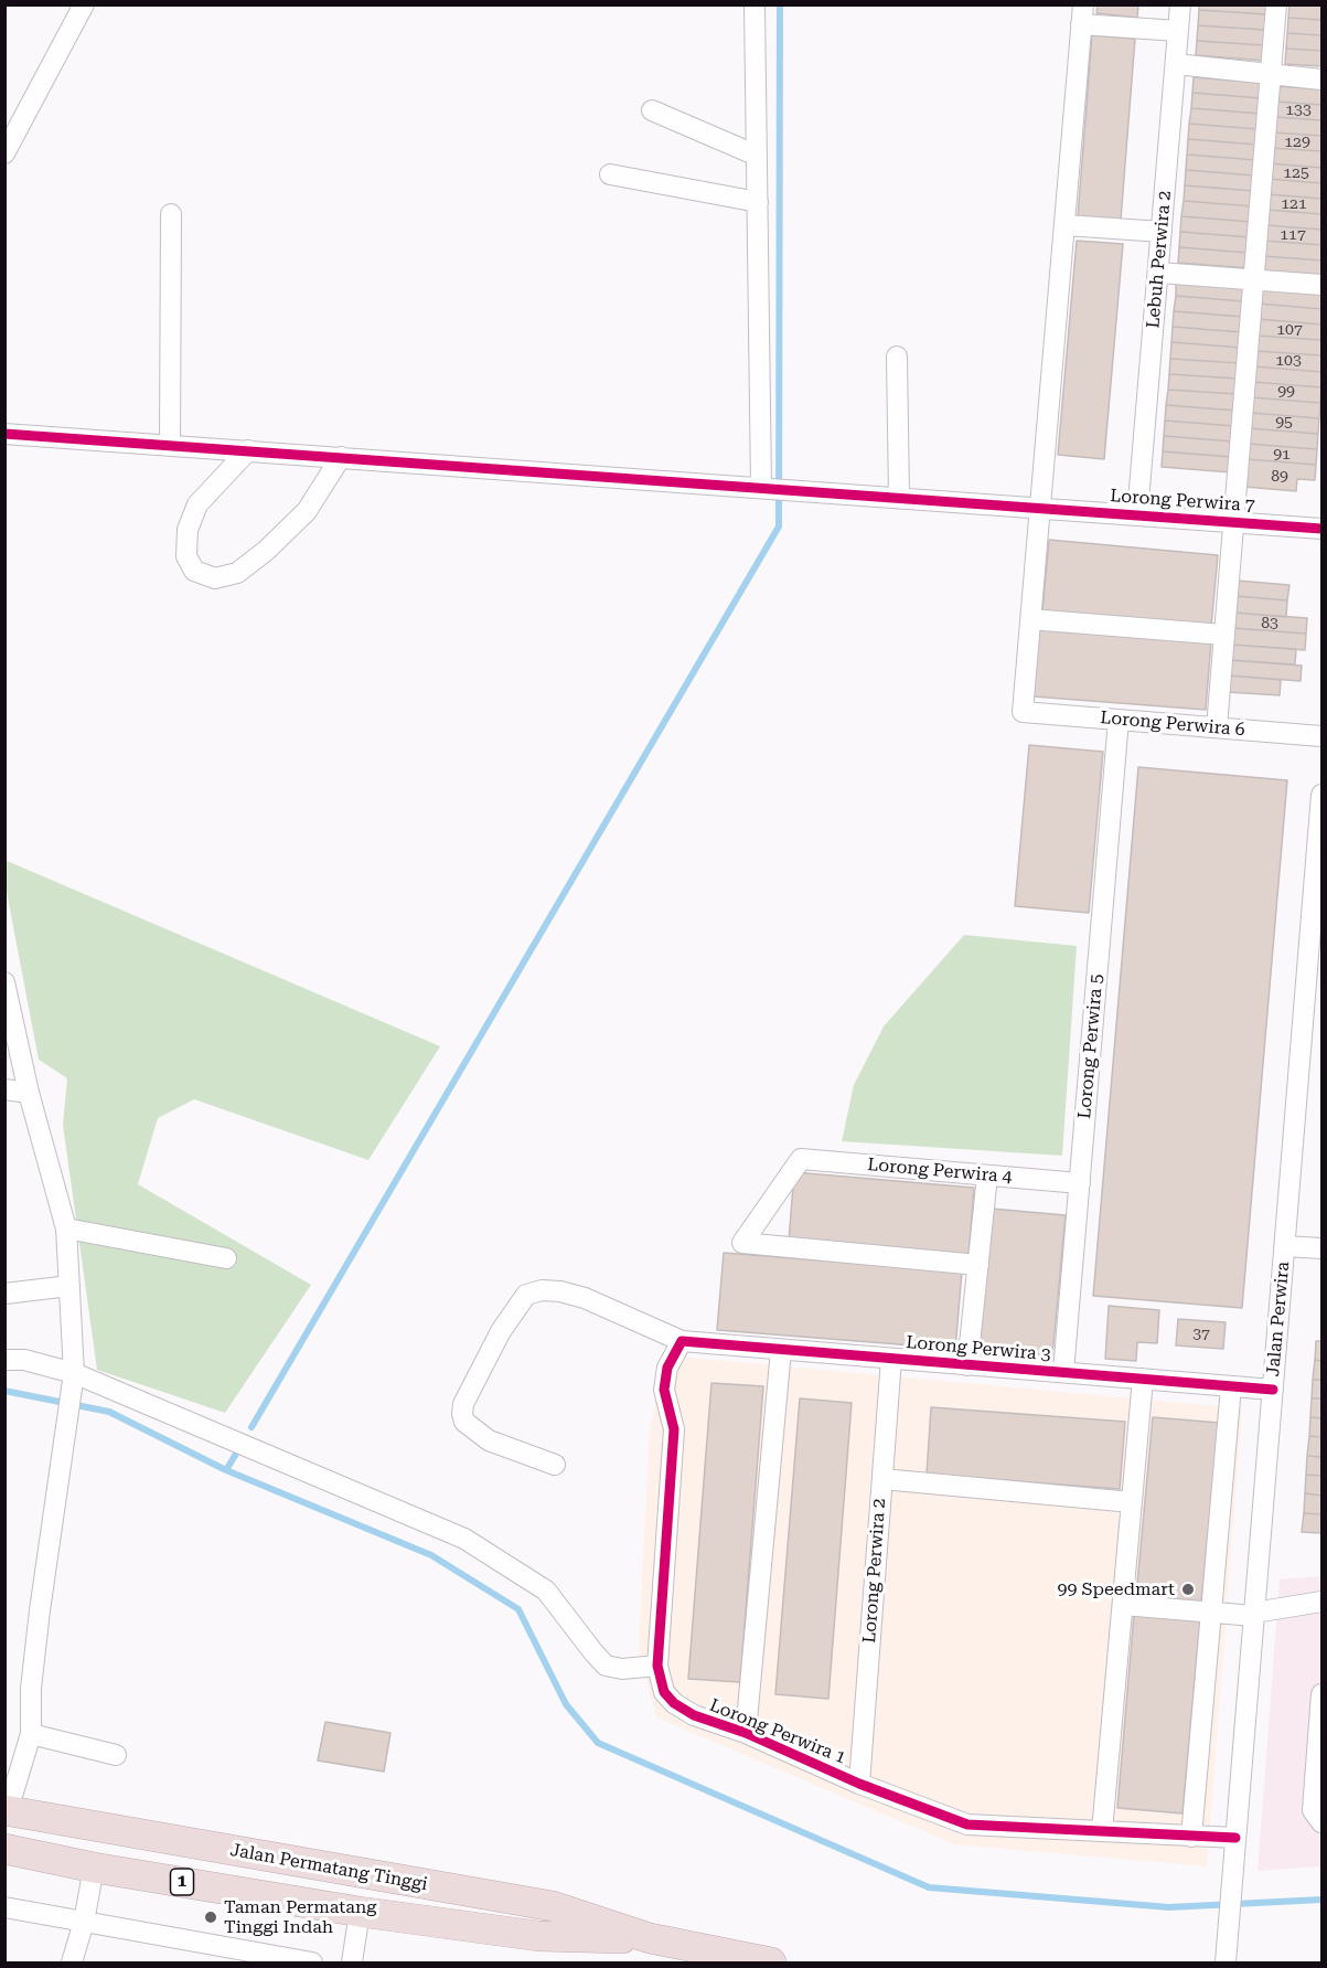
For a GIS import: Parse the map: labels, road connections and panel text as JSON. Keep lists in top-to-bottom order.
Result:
{
  "streets": {
    "highway": ["Jalan Permatang Tinggi", "1"],
    "street": [
      "Lebuh Perwira 2",
      "Lorong Perwira 7",
      "Lorong Perwira 6",
      "Lorong Perwira 5",
      "Lorong Perwira 4",
      "Jalan Perwira",
      "Lorong Perwira 3",
      "Lorong Perwira 2",
      "Lorong Perwira 1"
    ]
  },
  "crossings": [
    ["Lebuh Perwira 2", "Lorong Perwira 7"],
    ["Lorong Perwira 6", "Lorong Perwira 5"],
    ["Lorong Perwira 5", "Lorong Perwira 4"],
    ["Lorong Perwira 5", "Lorong Perwira 3"],
    ["Jalan Perwira", "Lorong Perwira 3"],
    ["Jalan Perwira", "Lorong Perwira 1"],
    ["Lorong Perwira 3", "Lorong Perwira 2"],
    ["Lorong Perwira 3", "Lorong Perwira 1"],
    ["Lorong Perwira 2", "Lorong Perwira 1"]
  ],
  "places": ["99 Speedmart", "Taman Permatang Tinggi Indah"],
  "house_numbers": [
    "133",
    "129",
    "125",
    "121",
    "117",
    "107",
    "103",
    "99",
    "95",
    "91",
    "89",
    "83",
    "37"
  ]
}
